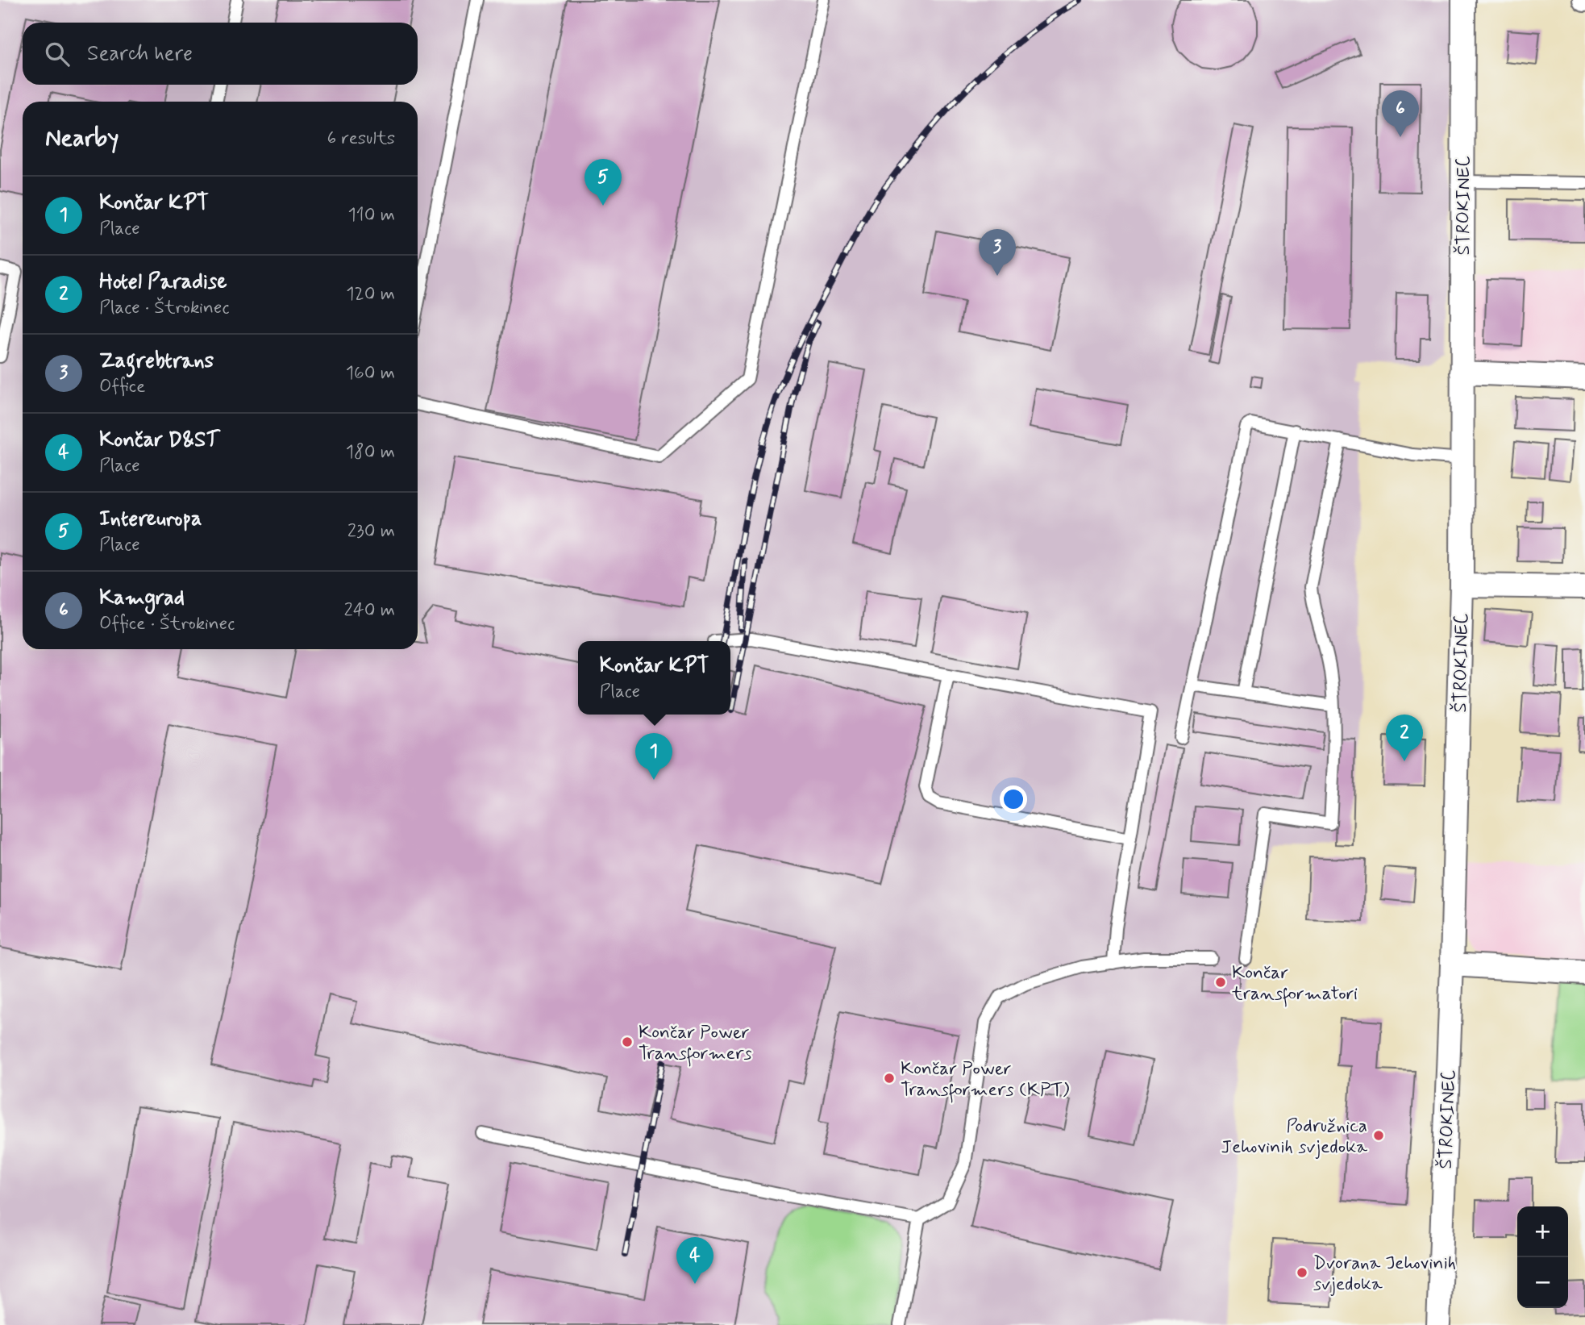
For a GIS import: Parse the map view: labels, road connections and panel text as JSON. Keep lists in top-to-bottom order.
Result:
{
  "streets": {
    "street": ["ŠTROKINEC"]
  },
  "places": [
    "Končar transformatori",
    "Končar Power Transformers",
    "Končar Power Transformers (KPT)",
    "Podružnica Jehovinih svjedoka",
    "Dvorana Jehovinih svjedoka"
  ],
  "page": {
    "search": "Search here",
    "pins": [
      "6",
      "5",
      "3",
      "2",
      "1",
      "4"
    ],
    "heading": ["Nearby", "6 results"],
    "list": [
      {
        "mark": "1",
        "name": "Končar KPT",
        "note": "Place",
        "value": "110 m"
      },
      {
        "mark": "2",
        "name": "Hotel Paradise",
        "note": "Place · Štrokinec",
        "value": "120 m"
      },
      {
        "mark": "3",
        "name": "Zagrebtrans",
        "note": "Office",
        "value": "160 m"
      },
      {
        "mark": "4",
        "name": "Končar D&ST",
        "note": "Place",
        "value": "180 m"
      },
      {
        "mark": "5",
        "name": "Intereuropa",
        "note": "Place",
        "value": "230 m"
      },
      {
        "mark": "6",
        "name": "Kamgrad",
        "note": "Office · Štrokinec",
        "value": "240 m"
      }
    ],
    "popup": ["Končar KPT", "Place"],
    "map_buttons": ["+", "−"]
  }
}
